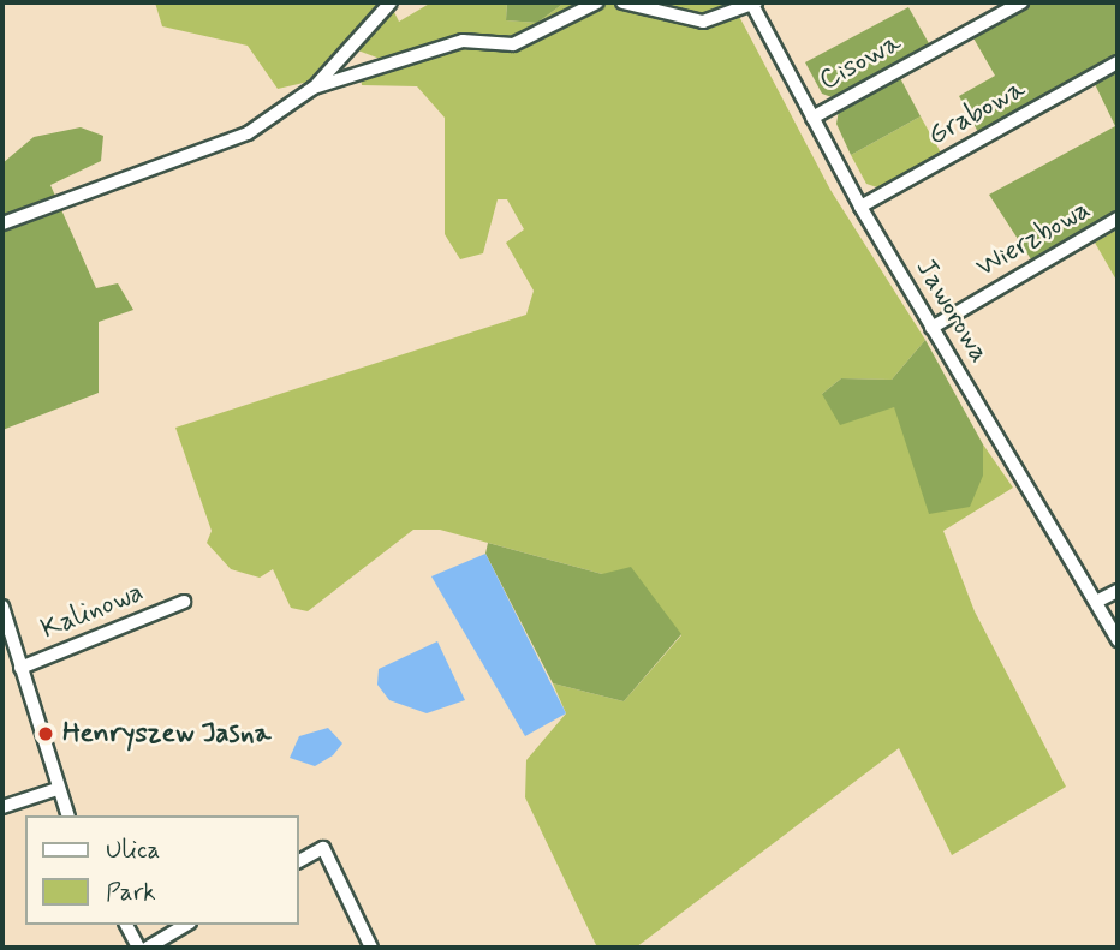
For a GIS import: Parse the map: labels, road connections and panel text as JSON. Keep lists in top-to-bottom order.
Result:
{
  "streets": {
    "street": [
      "Cisowa",
      "Grabowa",
      "Wierzbowa",
      "Jaworowa",
      "Kalinowa"
    ]
  },
  "crossings": [
    ["Cisowa", "Jaworowa"],
    ["Grabowa", "Jaworowa"],
    ["Wierzbowa", "Jaworowa"]
  ],
  "places": ["Henryszew Jasna"],
  "legend": ["Ulica", "Park"]
}
